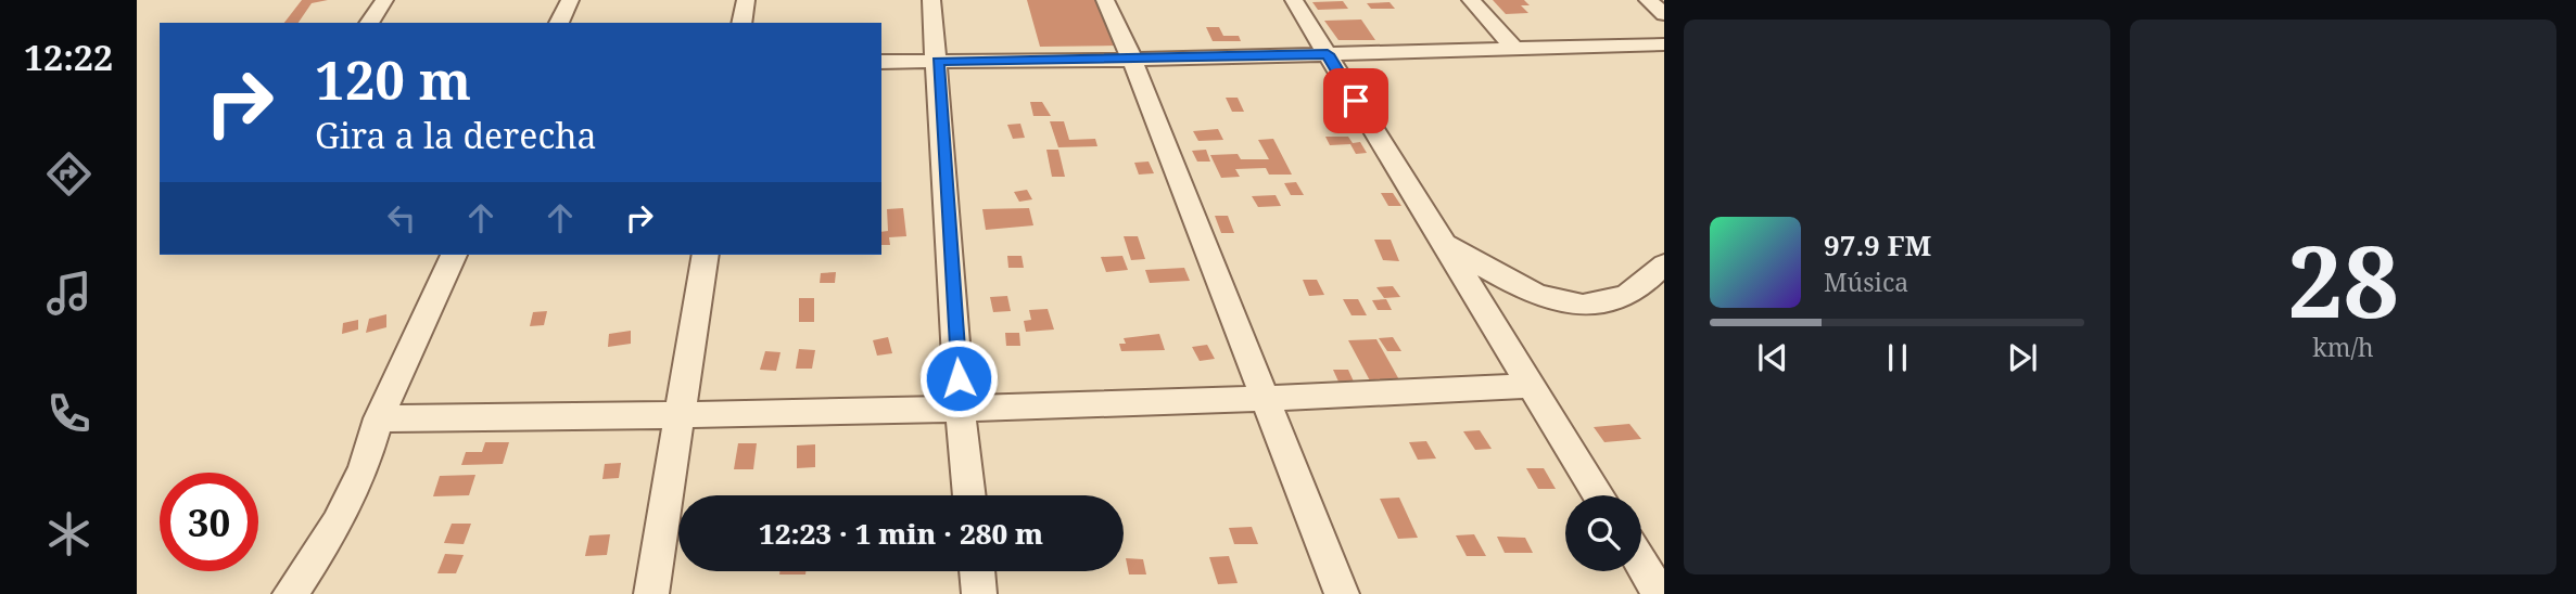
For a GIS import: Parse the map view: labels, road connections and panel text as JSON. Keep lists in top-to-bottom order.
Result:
{
  "page": {
    "tabs": "12:22",
    "tile": ["28", "km/h"],
    "turn": ["120 m", "Gira a la derecha"],
    "song": ["97.9 FM", "Música"],
    "limit": "30",
    "trip": "12:23 · 1 min · 280 m"
  }
}
